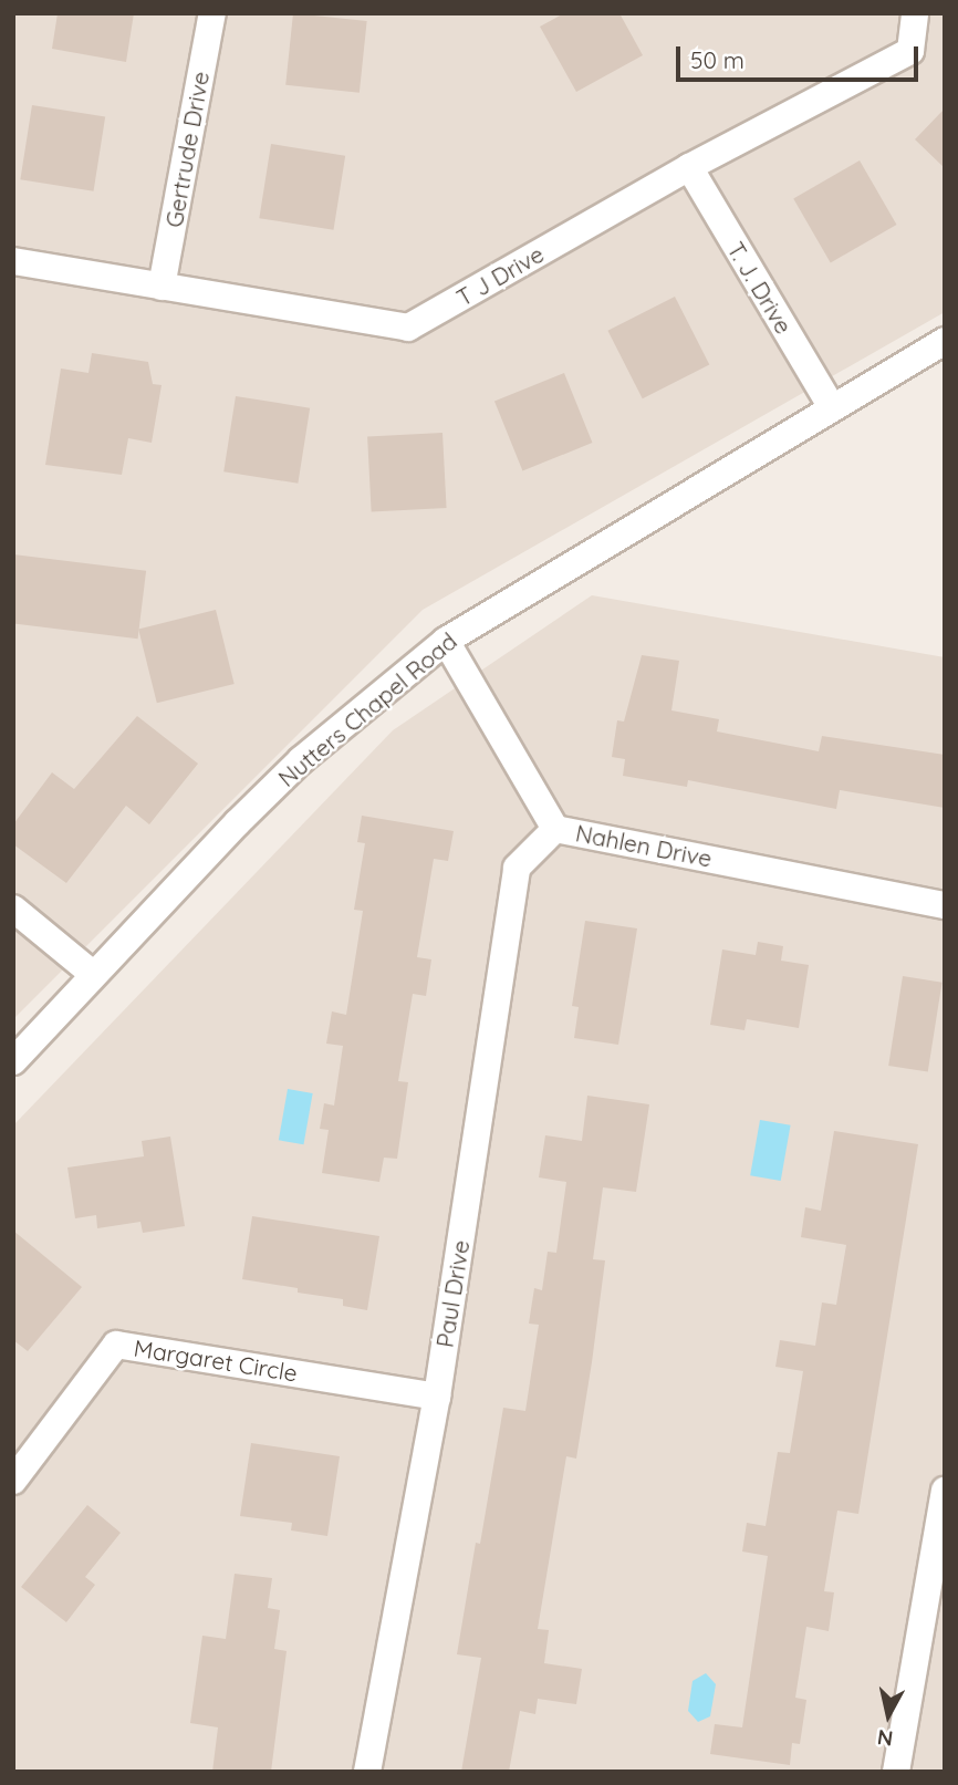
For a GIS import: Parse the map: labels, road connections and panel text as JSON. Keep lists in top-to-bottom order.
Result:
{
  "streets": {
    "street": [
      "Gertrude Drive",
      "T J Drive",
      "T. J. Drive",
      "Nutters Chapel Road",
      "Nahlen Drive",
      "Paul Drive",
      "Margaret Circle"
    ]
  },
  "crossings": [
    ["Gertrude Drive", "T J Drive"],
    ["T J Drive", "T. J. Drive"],
    ["T. J. Drive", "Nutters Chapel Road"],
    ["Nutters Chapel Road", "Nahlen Drive"],
    ["Nahlen Drive", "Paul Drive"],
    ["Paul Drive", "Margaret Circle"]
  ],
  "scale_bar": "50 m",
  "north": "bottom"
}
